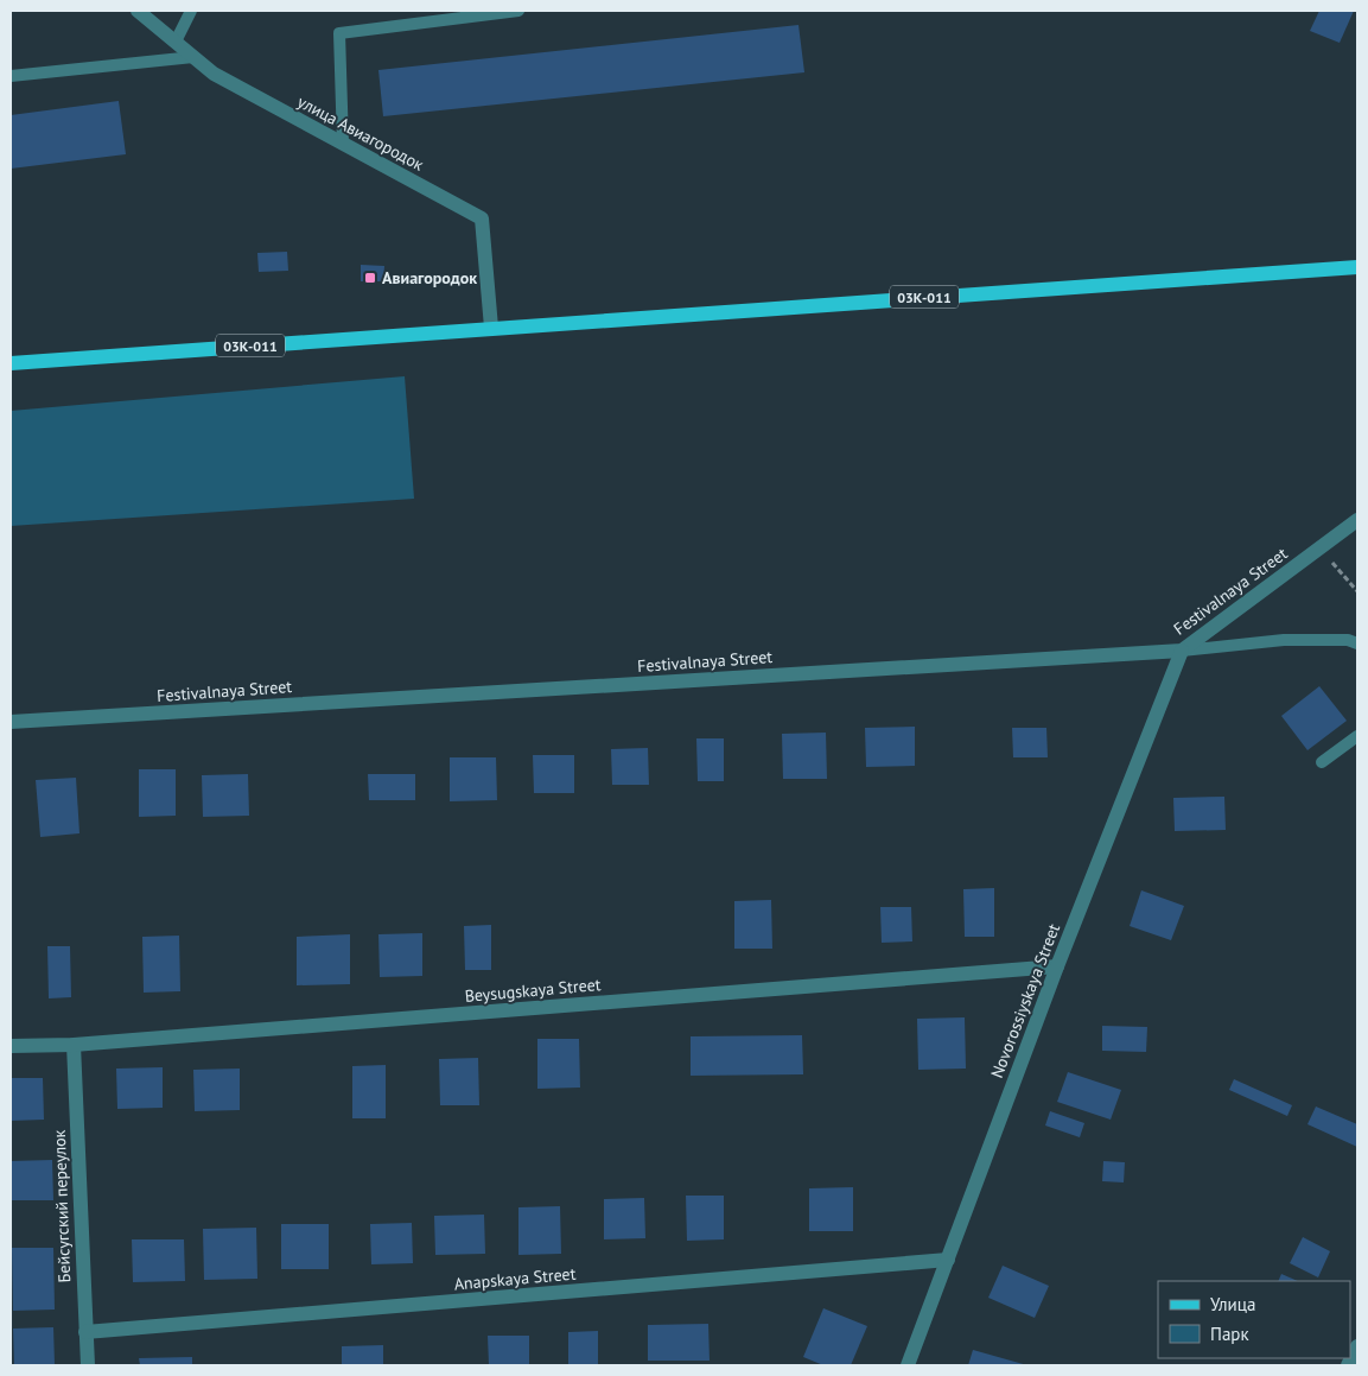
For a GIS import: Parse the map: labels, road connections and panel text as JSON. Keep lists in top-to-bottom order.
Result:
{
  "streets": {
    "main road": ["03К-011"],
    "street": [
      "улица Авиагородок",
      "Festivalnaya Street",
      "Beysugskaya Street",
      "Novorossiyskaya Street",
      "Бейсугский переулок",
      "Anapskaya Street"
    ]
  },
  "crossings": [
    ["улица Авиагородок", "03К-011"],
    ["Festivalnaya Street", "Novorossiyskaya Street"],
    ["Beysugskaya Street", "Novorossiyskaya Street"],
    ["Beysugskaya Street", "Бейсугский переулок"],
    ["Novorossiyskaya Street", "Anapskaya Street"],
    ["Бейсугский переулок", "Anapskaya Street"]
  ],
  "places": {
    "transit": ["Авиагородок"]
  },
  "legend": ["Улица", "Парк"]
}
